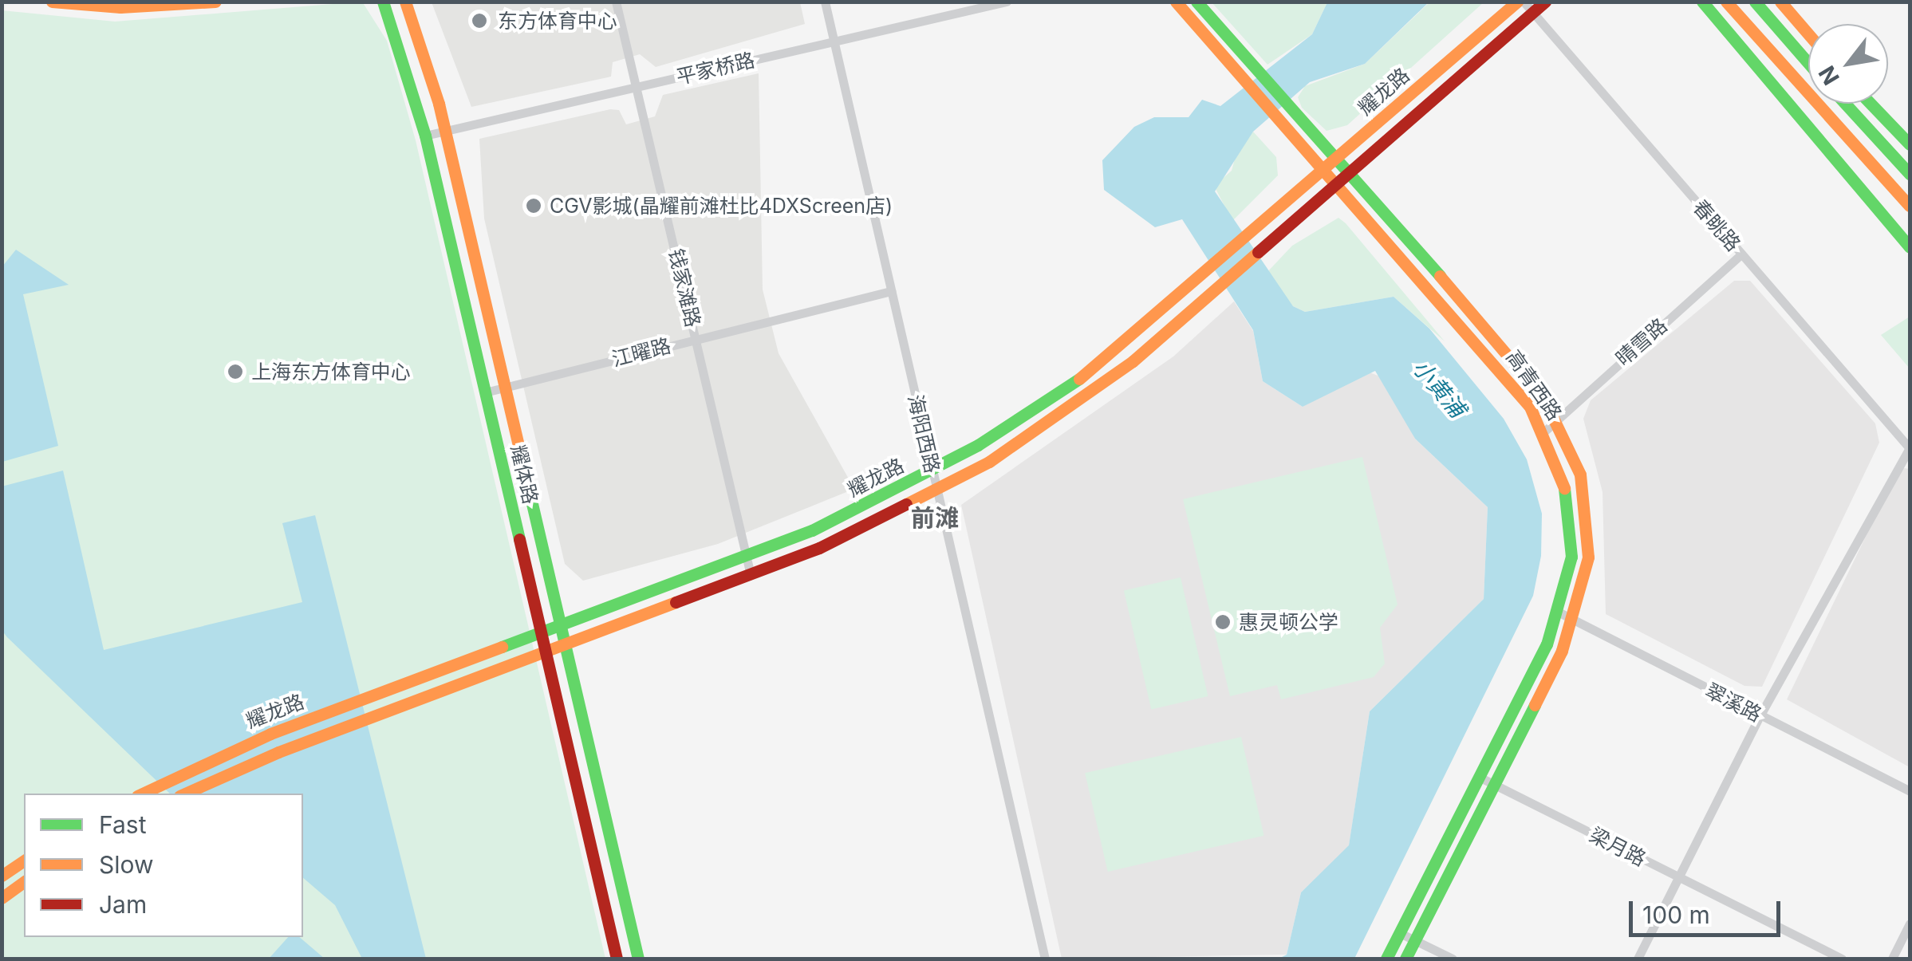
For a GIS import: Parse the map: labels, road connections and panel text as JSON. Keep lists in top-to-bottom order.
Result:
{
  "streets": {
    "main road": ["耀龙路", "高青西路", "耀体路"],
    "street": [
      "平家桥路",
      "春眺路",
      "钱家滩路",
      "晴雪路",
      "江曜路",
      "海阳西路",
      "翠溪路",
      "梁月路"
    ]
  },
  "crossings": [
    ["平家桥路", "钱家滩路"],
    ["平家桥路", "海阳西路"],
    ["平家桥路", "耀体路"],
    ["耀龙路", "春眺路"],
    ["耀龙路", "钱家滩路"],
    ["耀龙路", "高青西路"],
    ["耀龙路", "海阳西路"],
    ["耀龙路", "耀体路"],
    ["春眺路", "晴雪路"],
    ["钱家滩路", "江曜路"],
    ["晴雪路", "高青西路"],
    ["江曜路", "海阳西路"],
    ["江曜路", "耀体路"],
    ["高青西路", "翠溪路"],
    ["高青西路", "梁月路"]
  ],
  "districts": ["前滩"],
  "water": ["小黄浦"],
  "places": [
    "东方体育中心",
    "CGV影城(晶耀前滩杜比4DXScreen店)",
    "上海东方体育中心",
    "惠灵顿公学"
  ],
  "legend": ["Fast", "Slow", "Jam"],
  "scale_bar": "100 m",
  "north": "bottom left"
}
